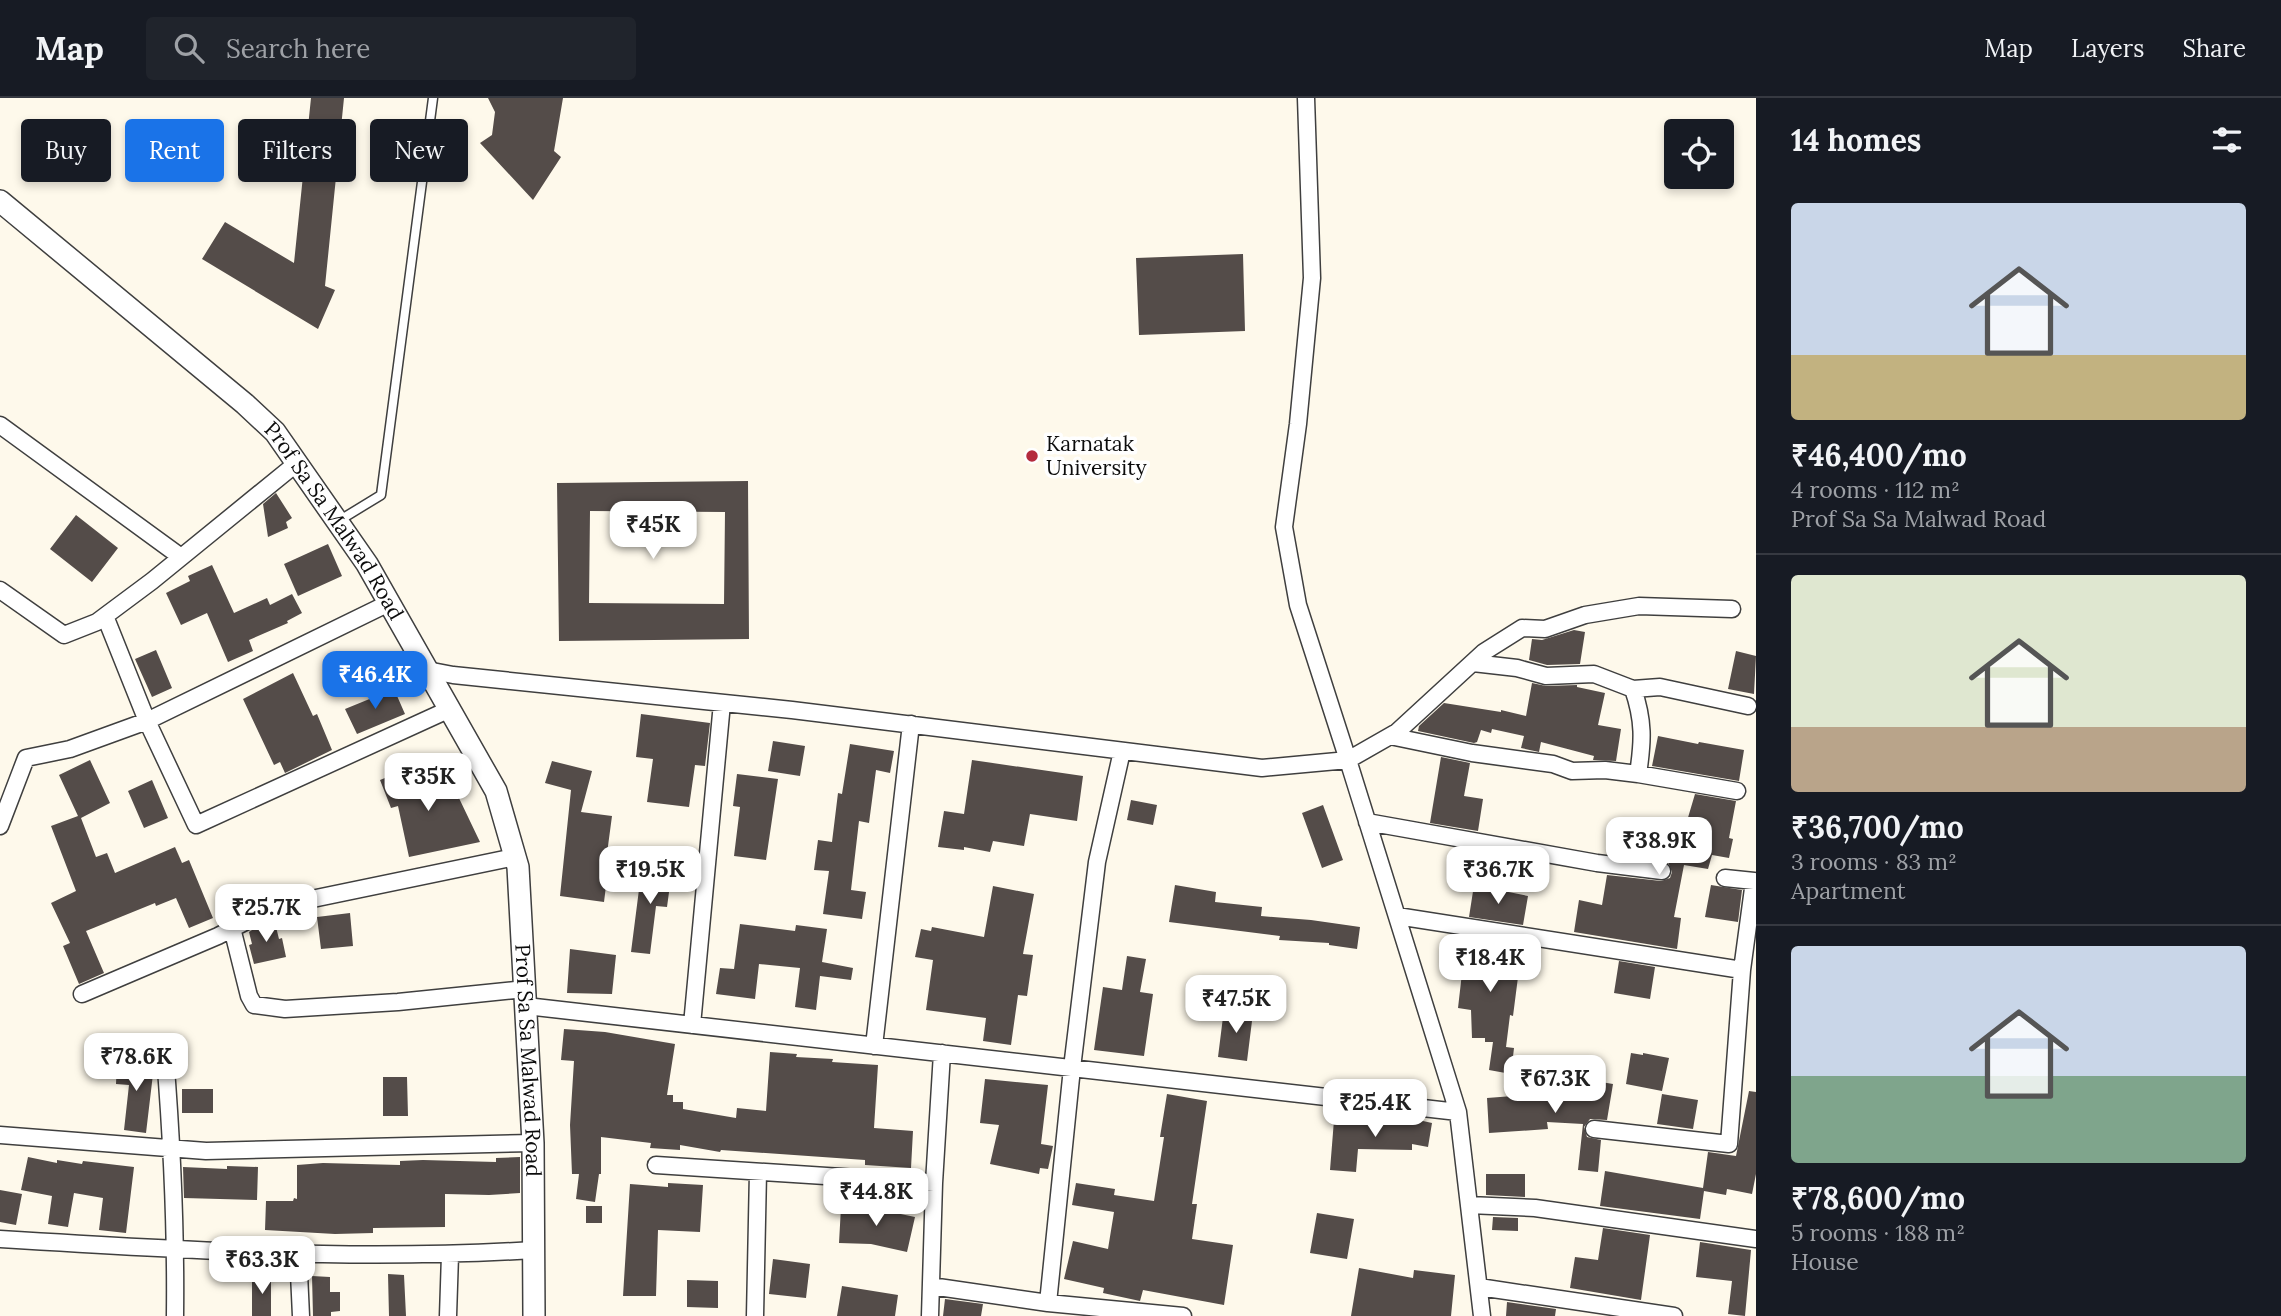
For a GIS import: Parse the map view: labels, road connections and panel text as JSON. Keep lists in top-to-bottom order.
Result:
{
  "streets": {
    "street": ["Prof Sa Sa Malwad Road"]
  },
  "places": ["Karnatak University"],
  "page": {
    "header": "Map",
    "search": "Search here",
    "nav": ["Map", "Layers", "Share"],
    "heading": "14 homes",
    "chip": [
      "Buy",
      "Rent",
      "Filters",
      "New"
    ],
    "list": [
      {
        "name": "₹46,400/mo",
        "note": "4 rooms · 112 m² · Prof Sa Sa Malwad Road"
      },
      {
        "name": "₹36,700/mo",
        "note": "3 rooms · 83 m² · Apartment"
      },
      {
        "name": "₹78,600/mo",
        "note": "5 rooms · 188 m² · House"
      }
    ],
    "price": [
      "₹45K",
      "₹46.4K",
      "₹35K",
      "₹38.9K",
      "₹19.5K",
      "₹36.7K",
      "₹25.7K",
      "₹18.4K",
      "₹47.5K",
      "₹78.6K",
      "₹67.3K",
      "₹25.4K",
      "₹44.8K",
      "₹63.3K"
    ]
  }
}
